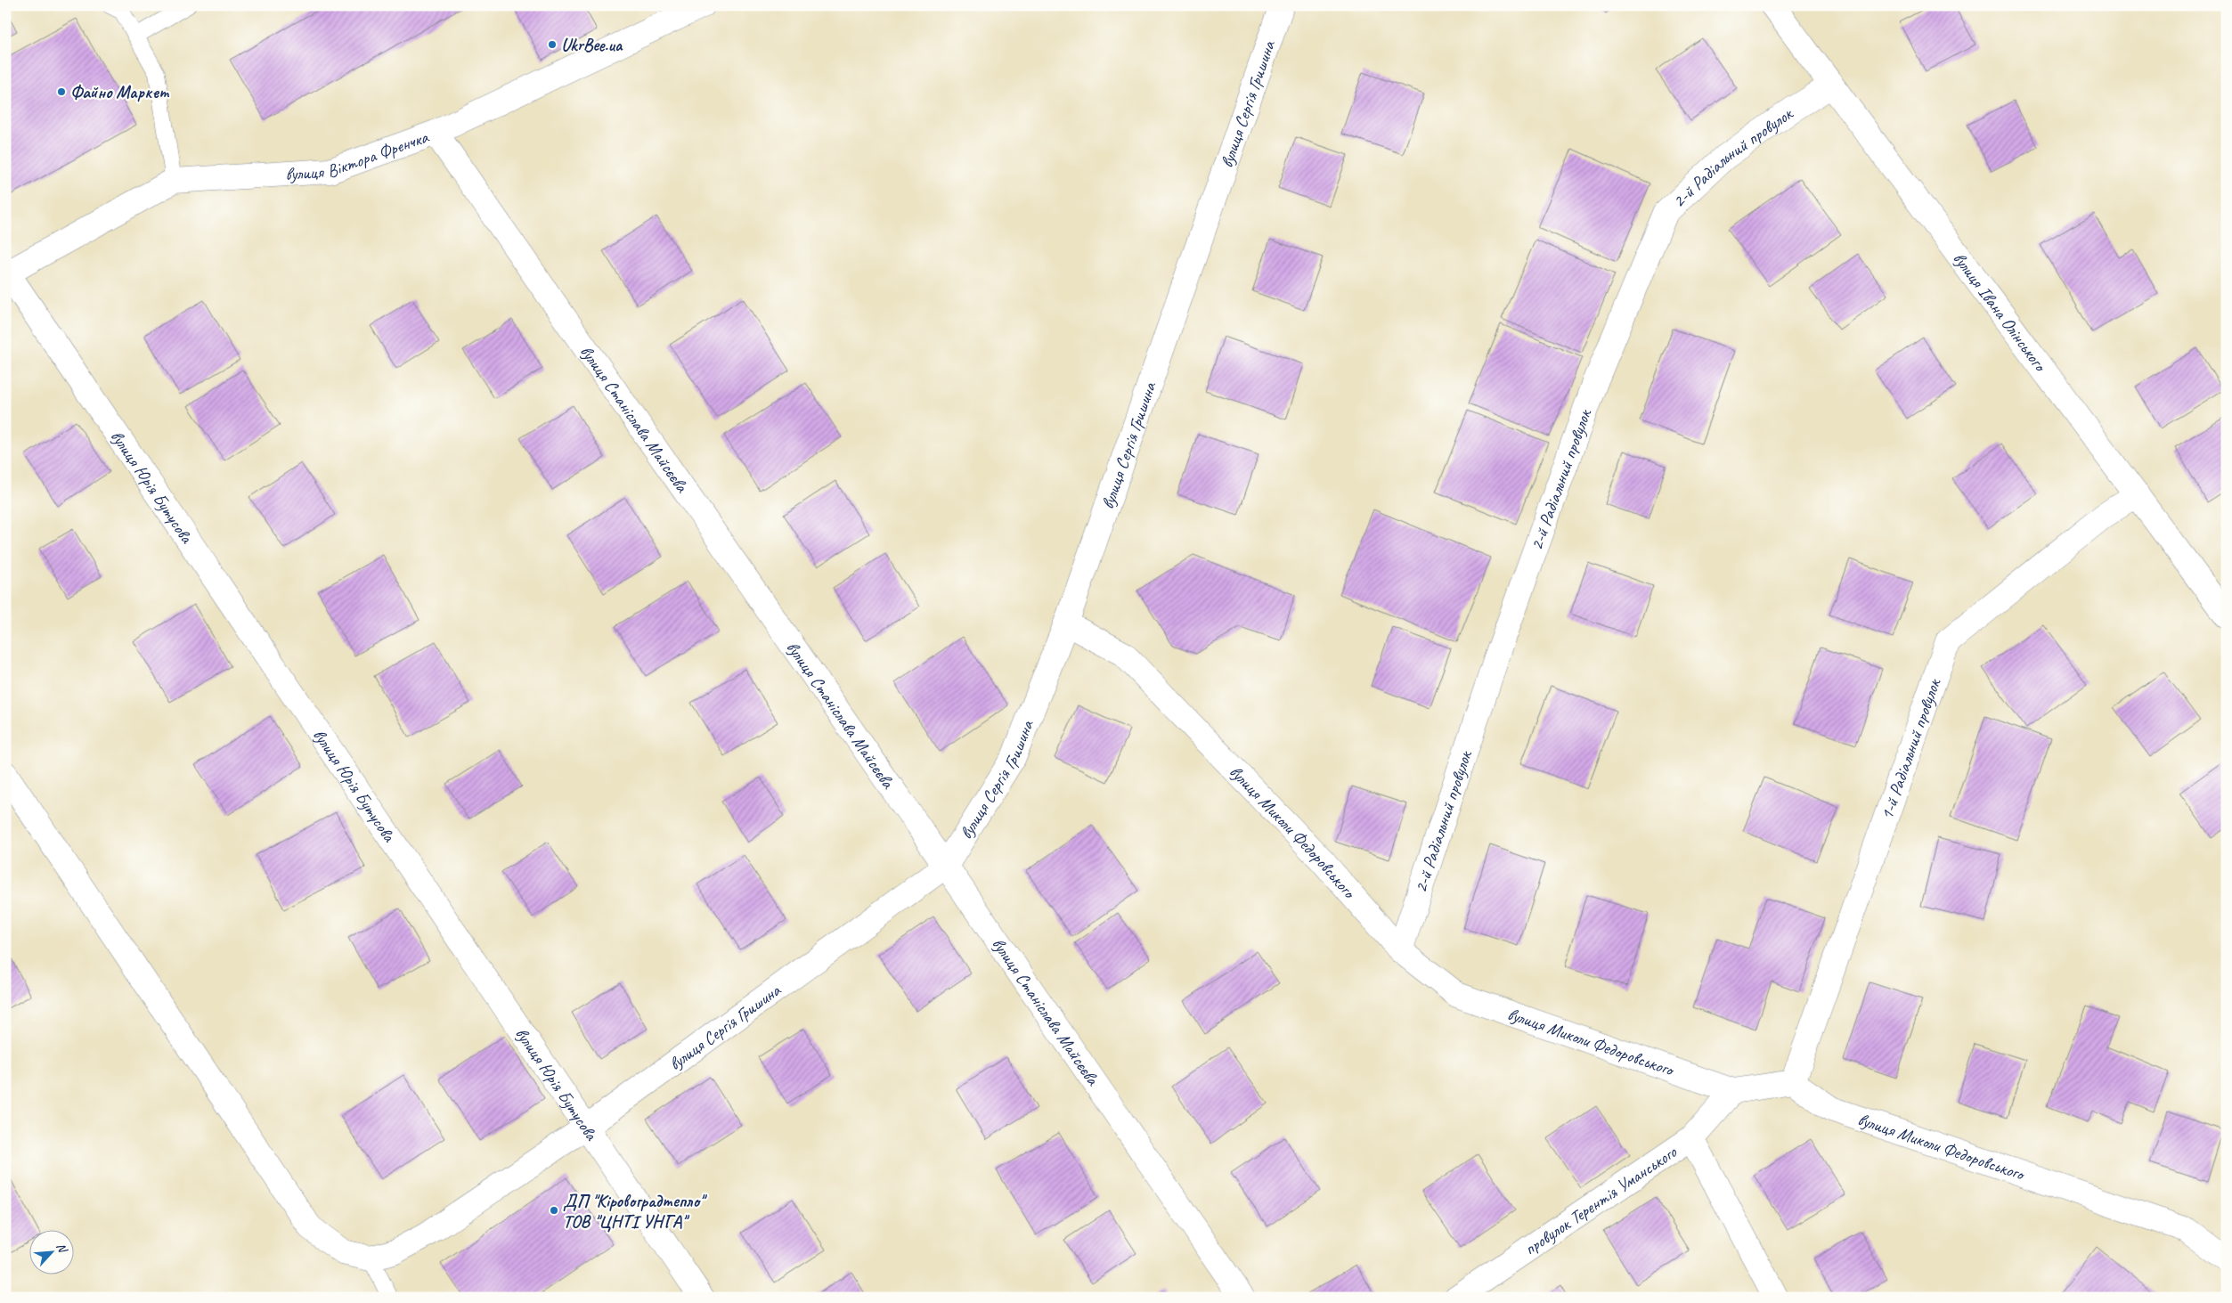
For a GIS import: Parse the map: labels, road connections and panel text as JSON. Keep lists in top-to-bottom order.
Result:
{
  "streets": {
    "street": [
      "вулиця Сергія Гришина",
      "вулиця Віктора Френчка",
      "2-й Радіальний провулок",
      "вулиця Івана Олінського",
      "вулиця Станіслава Майсєєва",
      "вулиця Юрія Бутусова",
      "1-й Радіальний провулок",
      "вулиця Миколи Федоровського",
      "провулок Терентія Уманського"
    ]
  },
  "crossings": [
    ["вулиця Сергія Гришина", "вулиця Станіслава Майсєєва"],
    ["вулиця Сергія Гришина", "вулиця Юрія Бутусова"],
    ["вулиця Сергія Гришина", "вулиця Миколи Федоровського"],
    ["вулиця Віктора Френчка", "вулиця Станіслава Майсєєва"],
    ["вулиця Віктора Френчка", "вулиця Юрія Бутусова"],
    ["2-й Радіальний провулок", "вулиця Івана Олінського"],
    ["2-й Радіальний провулок", "вулиця Миколи Федоровського"],
    ["вулиця Івана Олінського", "1-й Радіальний провулок"],
    ["1-й Радіальний провулок", "вулиця Миколи Федоровського"],
    ["вулиця Миколи Федоровського", "провулок Терентія Уманського"]
  ],
  "places": ["UkrBee.ua", "Файно Маркет", "ДП \"Кіровоградтепло\" ТОВ \"ЦНТІ УНГА\""],
  "north": "top right"
}
